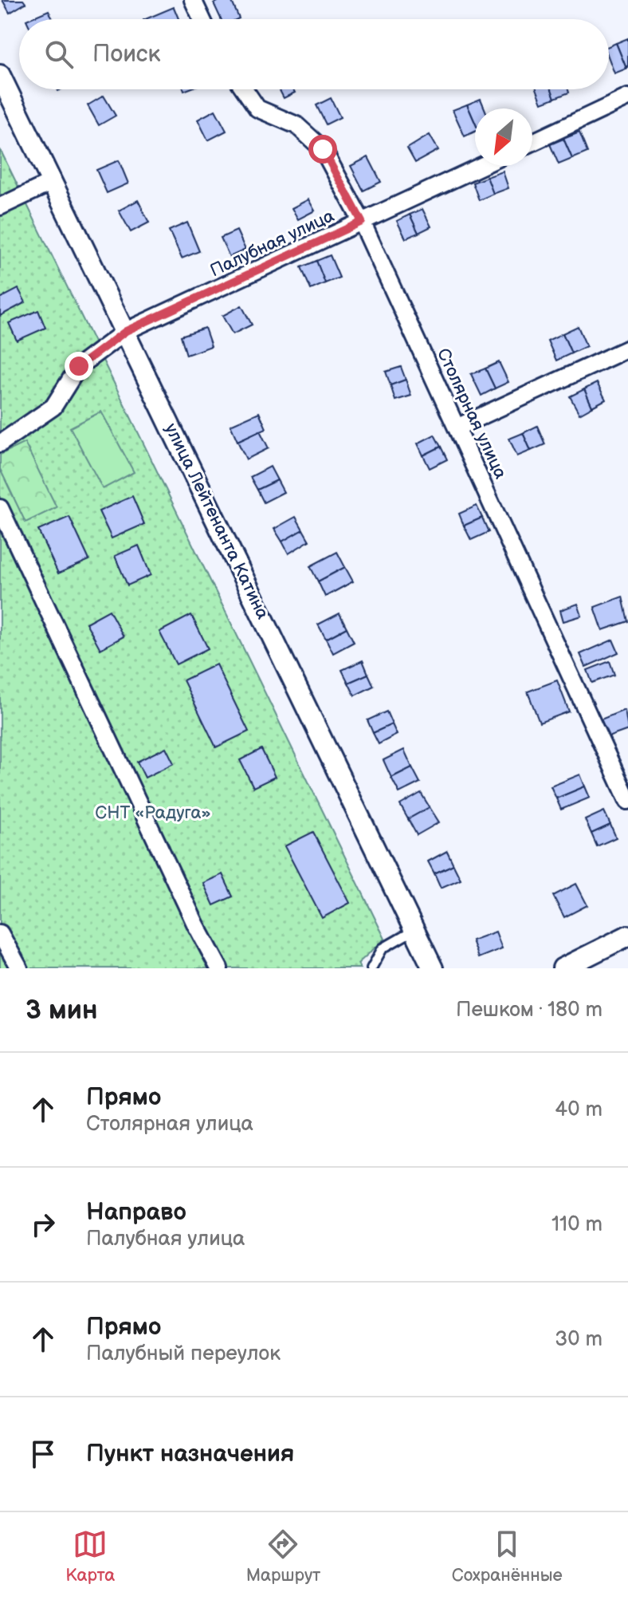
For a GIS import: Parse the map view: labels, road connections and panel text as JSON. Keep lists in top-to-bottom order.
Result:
{
  "streets": {
    "street": ["Палубная улица", "Столярная улица", "улица Лейтенанта Катина"]
  },
  "crossings": [
    ["Палубная улица", "Столярная улица"],
    ["Палубная улица", "улица Лейтенанта Катина"]
  ],
  "parks": ["СНТ «Радуга»"],
  "north": "bottom left",
  "page": {
    "search": "Поиск",
    "heading": ["3 мин", "Пешком · 180 m"],
    "list": [
      ["Прямо", "Столярная улица", "40 m"],
      ["Направо", "Палубная улица", "110 m"],
      ["Прямо", "Палубный переулок", "30 m"],
      "Пункт назначения"
    ],
    "nav": ["Карта", "Маршрут", "Сохранённые"]
  }
}
